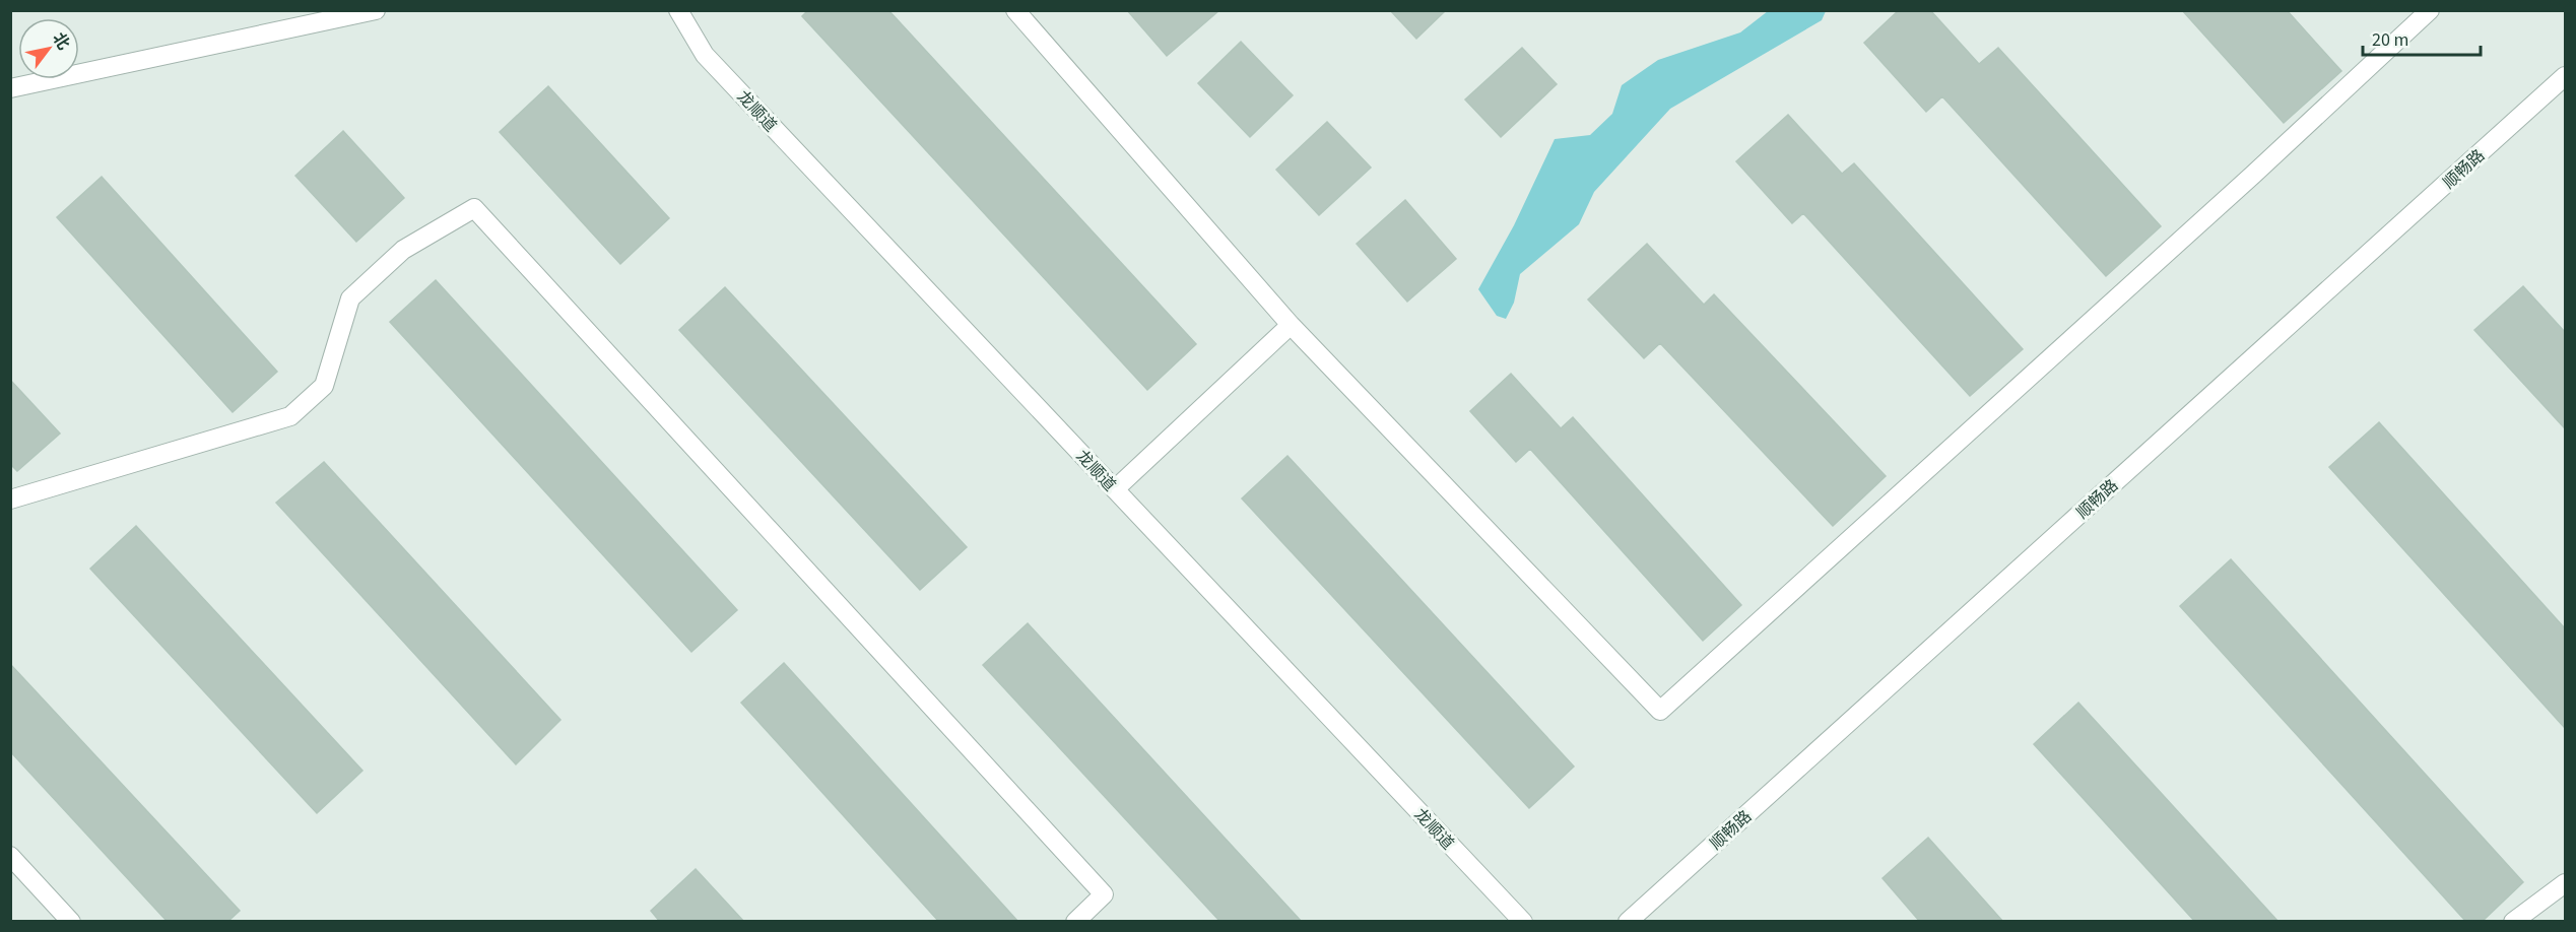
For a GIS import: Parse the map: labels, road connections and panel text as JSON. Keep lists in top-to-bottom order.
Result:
{
  "streets": {
    "street": ["龙顺道", "顺畅路"]
  },
  "scale_bar": "20 m",
  "north": "top right"
}
